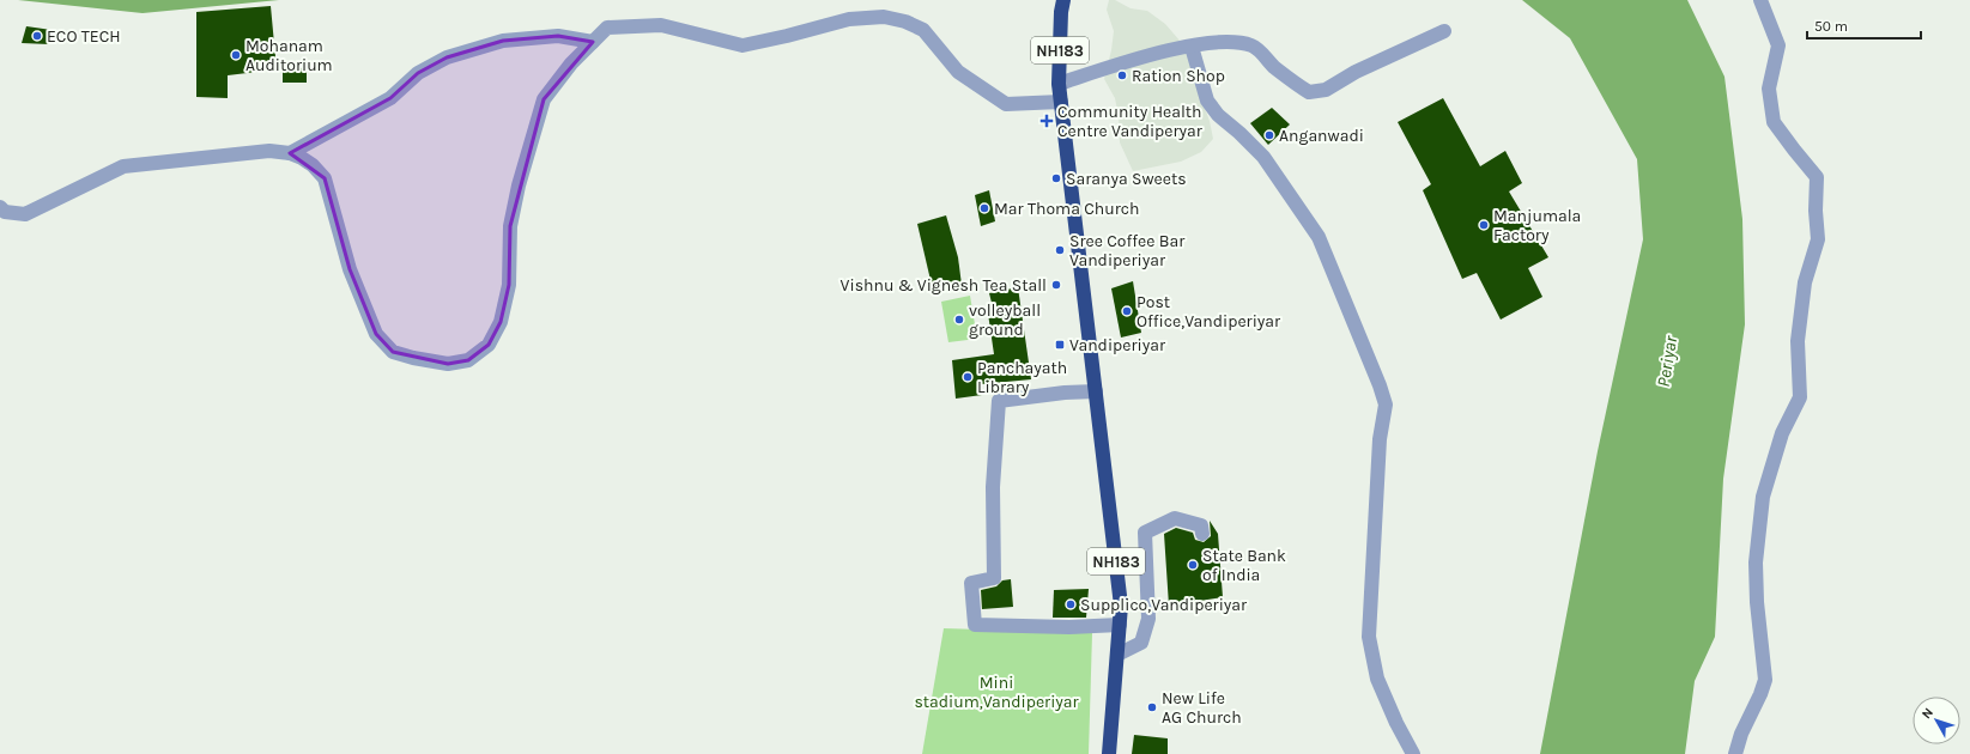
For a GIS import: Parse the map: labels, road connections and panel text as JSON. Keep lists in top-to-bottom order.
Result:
{
  "streets": {
    "highway": ["NH183"]
  },
  "water": ["Periyar"],
  "parks": ["Mini stadium,Vandiperiyar"],
  "places": {
    "other": [
      "ECO TECH",
      "Mohanam Auditorium",
      "Ration Shop",
      "Anganwadi",
      "Saranya Sweets",
      "Mar Thoma Church",
      "Manjumala Factory",
      "Sree Coffee Bar Vandiperiyar",
      "Vishnu & Vignesh Tea Stall",
      "Post Office,Vandiperiyar",
      "volleyball ground",
      "Panchayath Library",
      "State Bank of India",
      "Supplico,Vandiperiyar",
      "New Life AG Church"
    ],
    "health": ["Community Health Centre Vandiperyar"],
    "transit": ["Vandiperiyar"]
  },
  "scale_bar": "50 m",
  "north": "top left"
}
